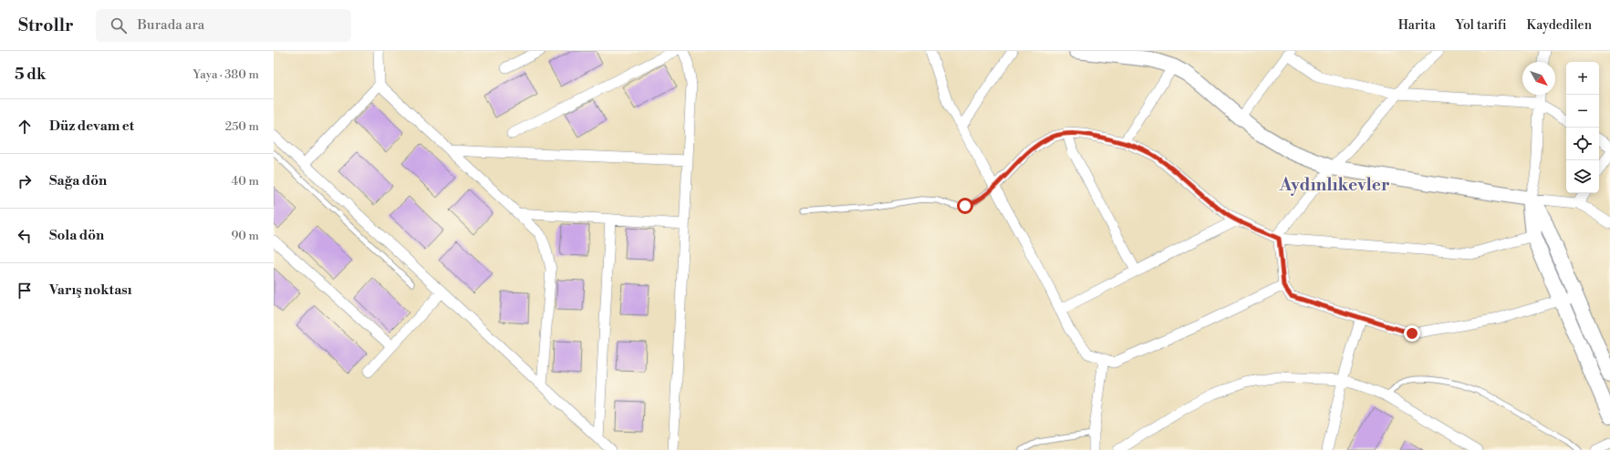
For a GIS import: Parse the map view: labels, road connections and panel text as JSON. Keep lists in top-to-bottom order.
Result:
{
  "districts": ["Aydınlıkevler"],
  "north": "bottom right",
  "page": {
    "header": "Strollr",
    "search": "Burada ara",
    "nav": ["Harita", "Yol tarifi", "Kaydedilen"],
    "heading": ["5 dk", "Yaya · 380 m"],
    "map_buttons": ["+", "−"],
    "list": [
      ["Düz devam et", "250 m"],
      ["Sağa dön", "40 m"],
      ["Sola dön", "90 m"],
      "Varış noktası"
    ]
  }
}
